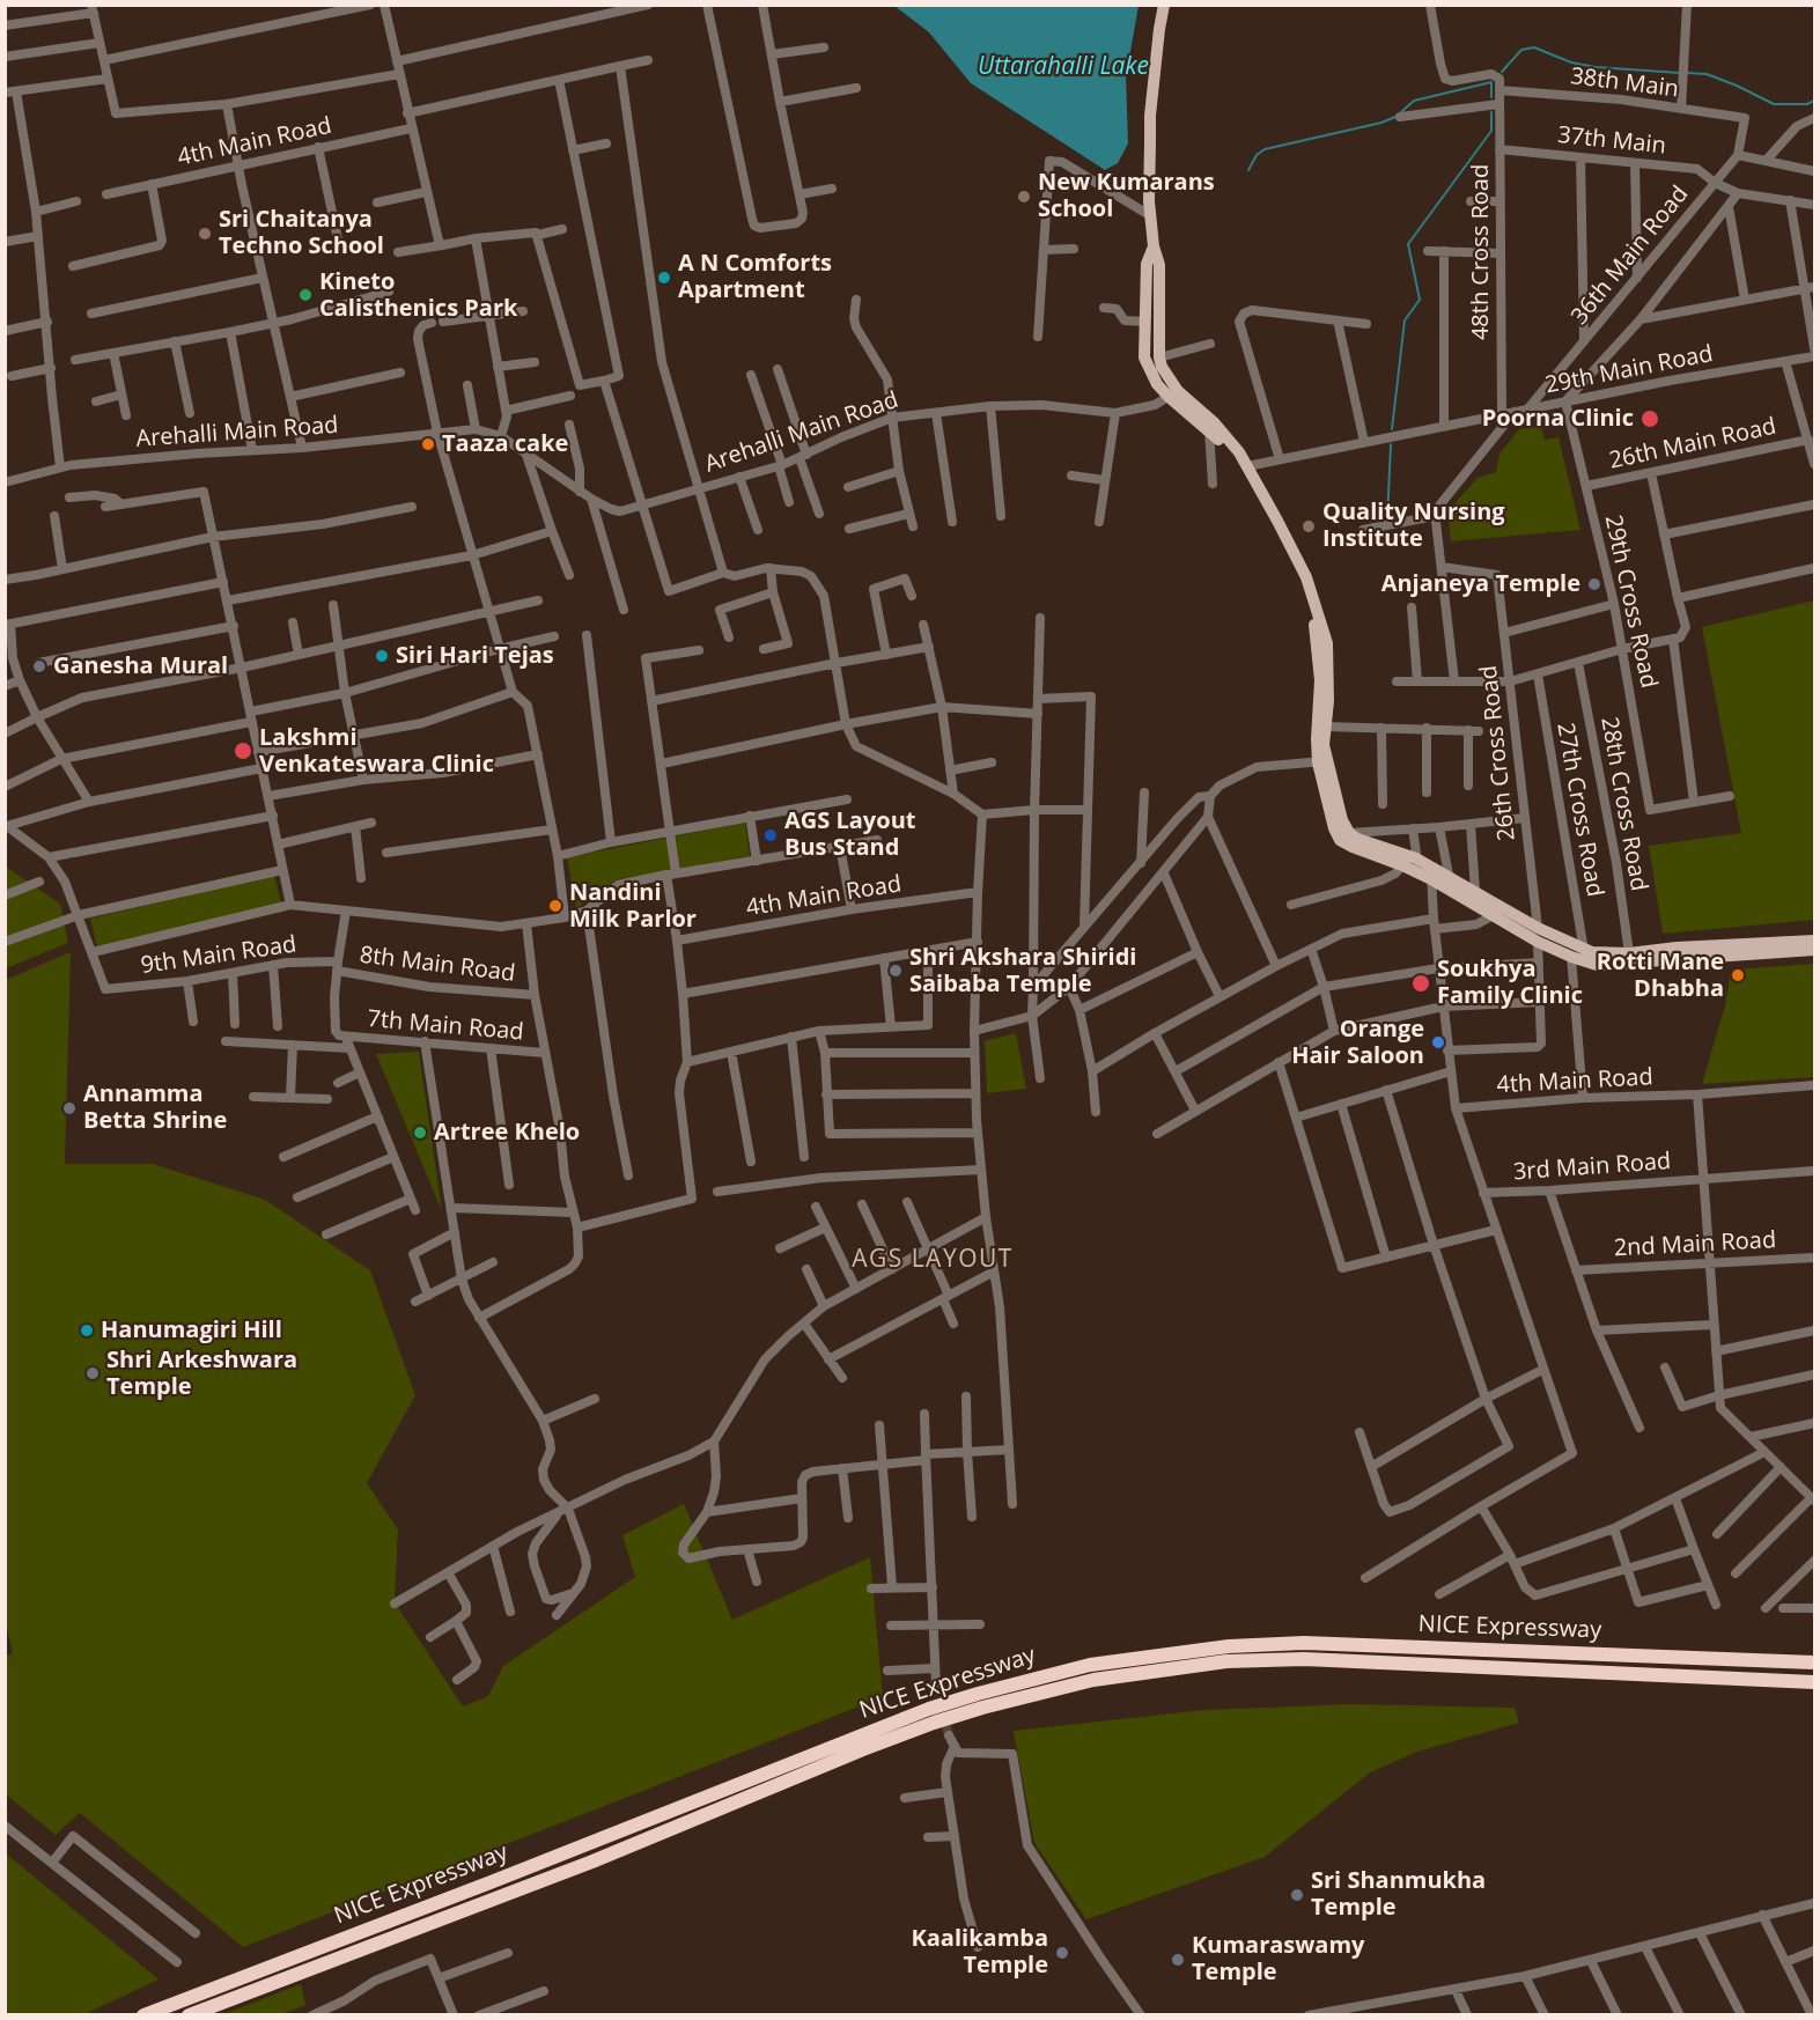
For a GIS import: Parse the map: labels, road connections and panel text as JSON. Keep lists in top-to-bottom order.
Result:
{
  "streets": {
    "highway": ["NICE Expressway"],
    "street": [
      "38th Main",
      "37th Main",
      "4th Main Road",
      "48th Cross Road",
      "36th Main Road",
      "29th Main Road",
      "Arehalli Main Road",
      "26th Main Road",
      "29th Cross Road",
      "26th Cross Road",
      "28th Cross Road",
      "27th Cross Road",
      "9th Main Road",
      "8th Main Road",
      "7th Main Road",
      "3rd Main Road",
      "2nd Main Road"
    ]
  },
  "crossings": [
    ["38th Main", "48th Cross Road"],
    ["38th Main", "36th Main Road"],
    ["37th Main", "48th Cross Road"],
    ["37th Main", "36th Main Road"],
    ["48th Cross Road", "29th Main Road"],
    ["36th Main Road", "29th Main Road"],
    ["29th Main Road", "29th Cross Road"],
    ["26th Main Road", "29th Cross Road"],
    ["9th Main Road", "8th Main Road"]
  ],
  "districts": ["AGS LAYOUT"],
  "water": ["Uttarahalli Lake"],
  "places": [
    "New Kumarans School",
    "Sri Chaitanya Techno School",
    "A N Comforts Apartment",
    "Kineto Calisthenics Park",
    "Poorna Clinic",
    "Taaza cake",
    "Quality Nursing Institute",
    "Anjaneya Temple",
    "Siri Hari Tejas",
    "Ganesha Mural",
    "Lakshmi Venkateswara Clinic",
    "AGS Layout Bus Stand",
    "Nandini Milk Parlor",
    "Shri Akshara Shiridi Saibaba Temple",
    "Rotti Mane Dhabha",
    "Soukhya Family Clinic",
    "Orange Hair Saloon",
    "Annamma Betta Shrine",
    "Artree Khelo",
    "Hanumagiri Hill",
    "Shri Arkeshwara Temple",
    "Sri Shanmukha Temple",
    "Kaalikamba Temple",
    "Kumaraswamy Temple"
  ]
}
